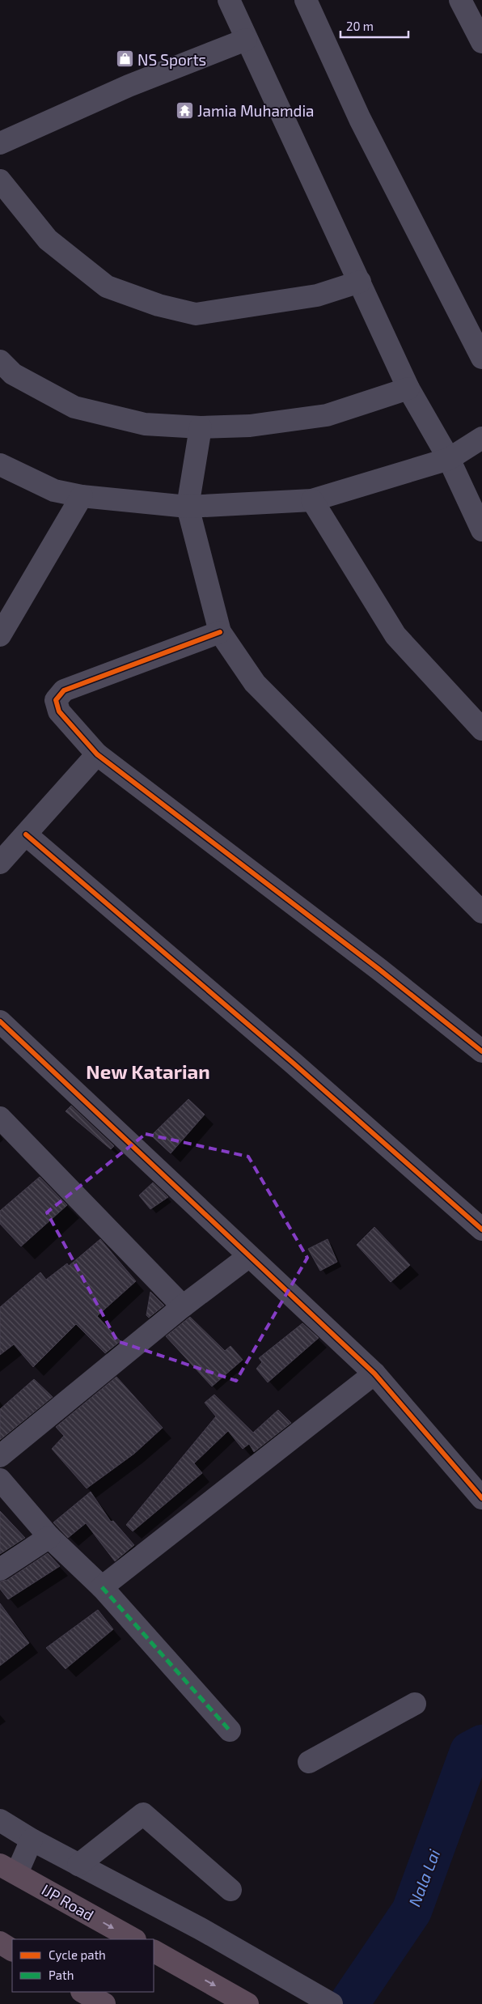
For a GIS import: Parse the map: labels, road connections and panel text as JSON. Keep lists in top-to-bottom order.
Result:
{
  "streets": {
    "highway": ["IJP Road"]
  },
  "one_way": ["IJP Road"],
  "districts": ["New Katarian"],
  "water": ["Nala Lai"],
  "places": {
    "shop": ["NS Sports"],
    "temple": ["Jamia Muhamdia"]
  },
  "legend": ["Cycle path", "Path"],
  "scale_bar": "20 m"
}
